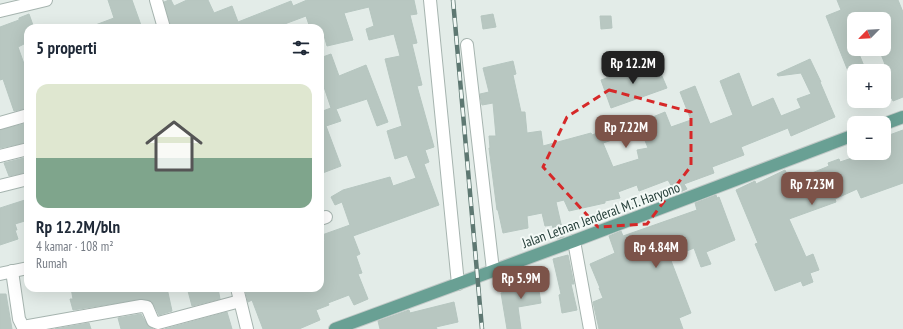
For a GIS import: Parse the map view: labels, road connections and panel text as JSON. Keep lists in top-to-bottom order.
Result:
{
  "streets": {
    "main road": ["Jalan Letnan Jenderal M.T. Haryono"]
  },
  "north": "bottom left",
  "page": {
    "map_buttons": ["+", "−"],
    "heading": "5 properti",
    "price": [
      "Rp 12.2M",
      "Rp 7.22M",
      "Rp 7.23M",
      "Rp 4.84M",
      "Rp 5.9M"
    ],
    "list": [
      {
        "name": "Rp 12.2M/bln",
        "note": "4 kamar · 108 m² · Rumah"
      }
    ]
  }
}
